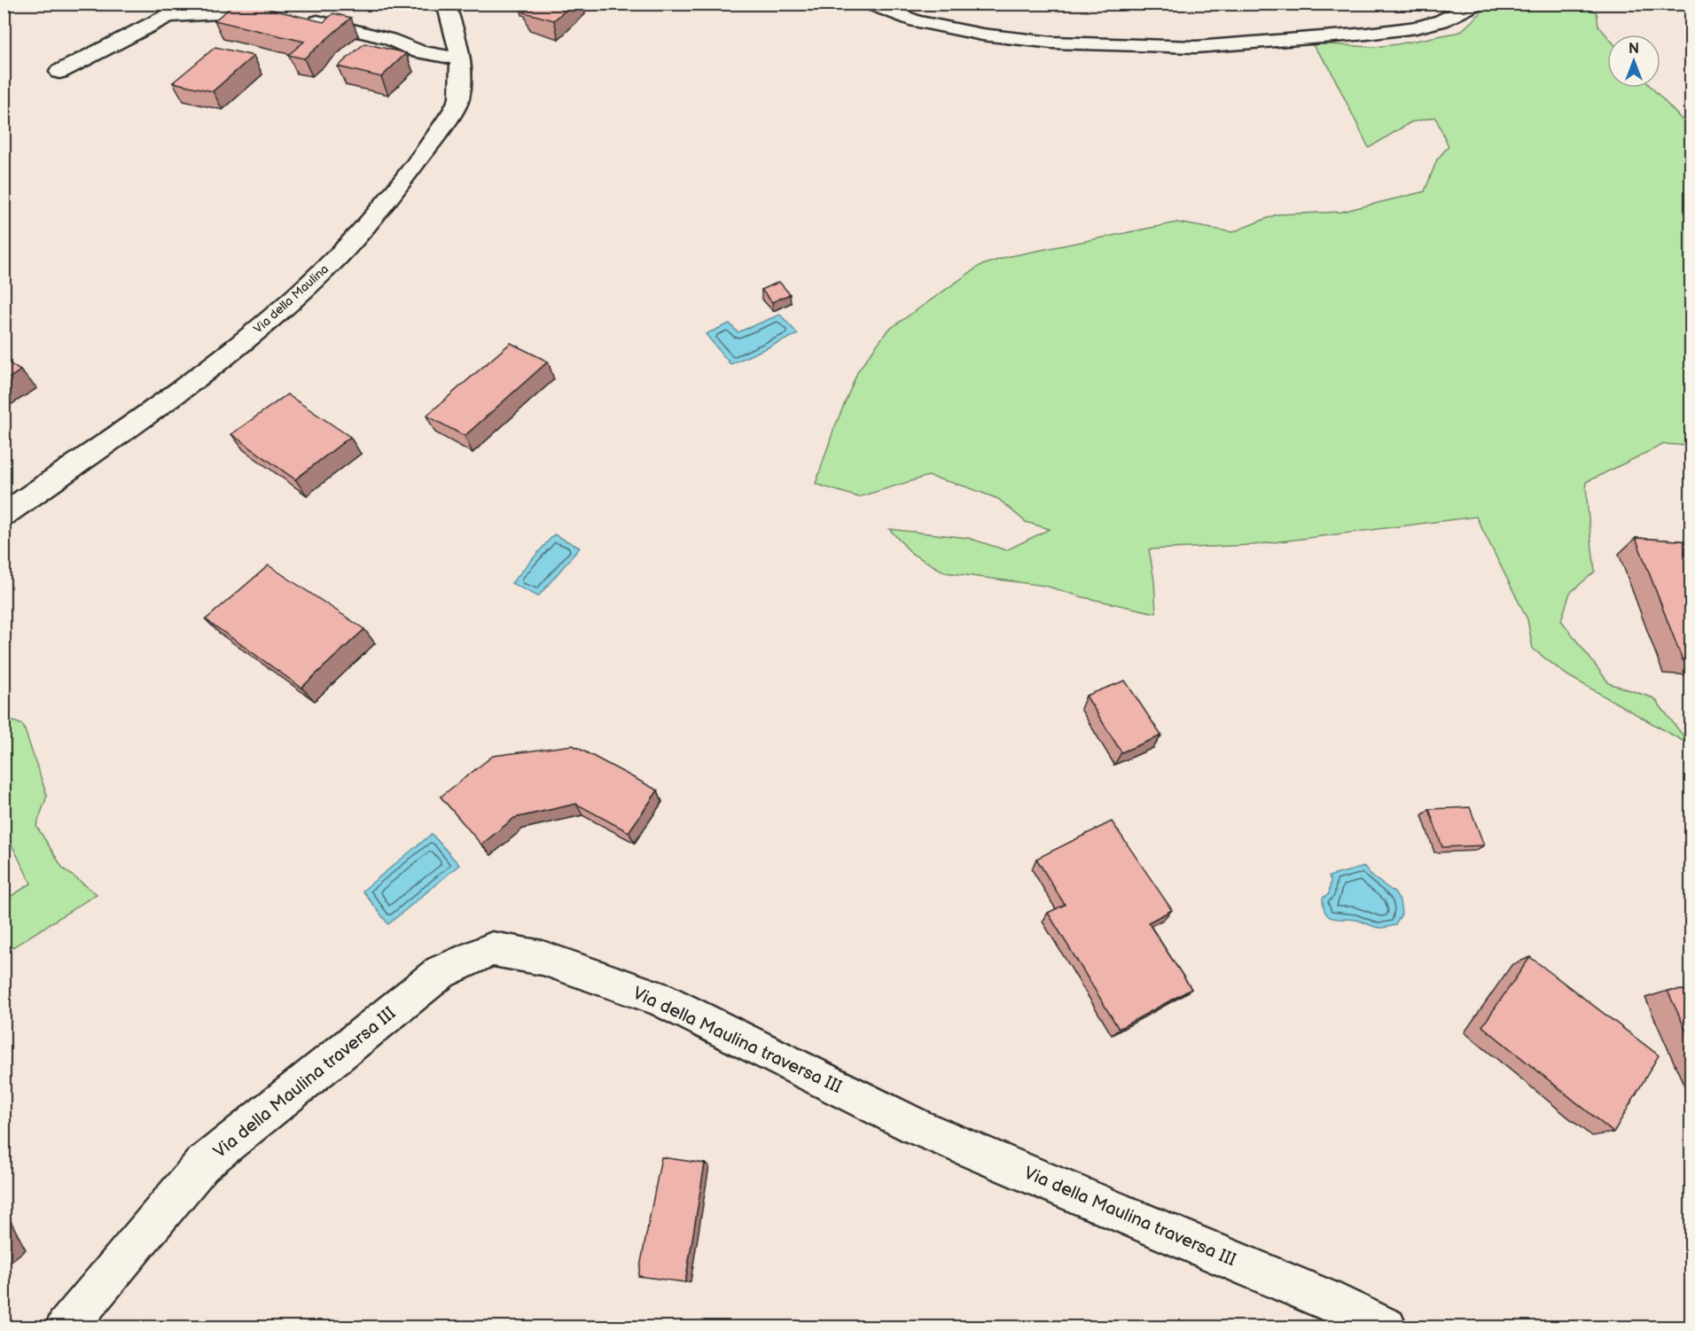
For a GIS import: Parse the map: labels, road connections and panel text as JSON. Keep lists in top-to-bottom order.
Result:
{
  "streets": {
    "street": ["Via della Maulina", "Via della Maulina traversa III"]
  },
  "north": "top"
}
